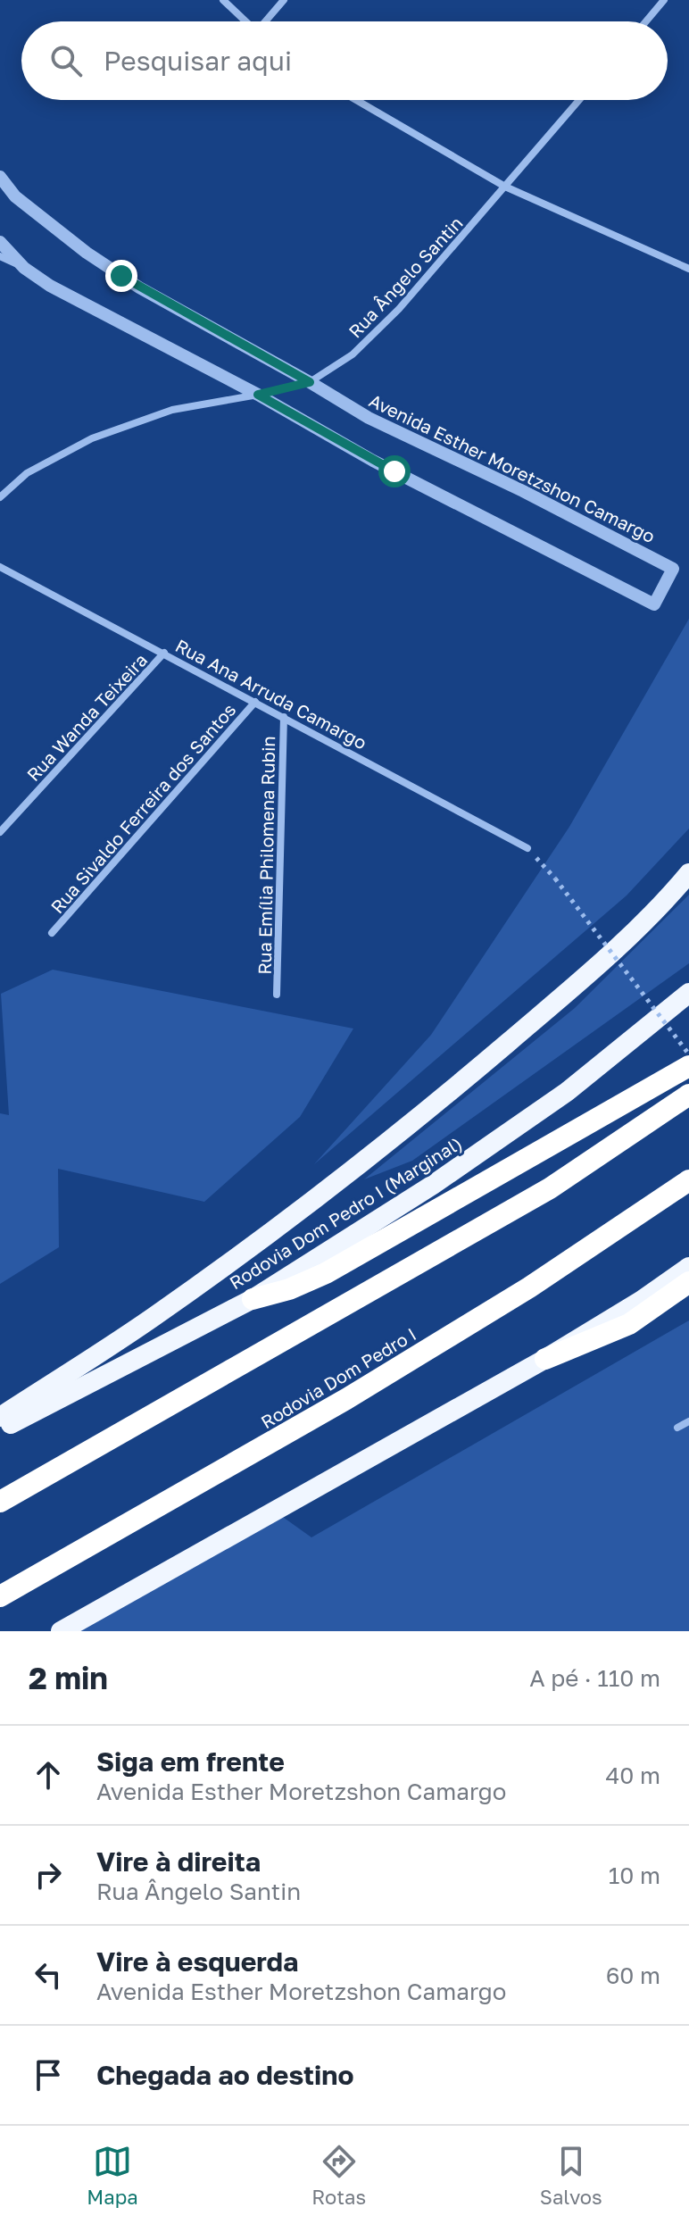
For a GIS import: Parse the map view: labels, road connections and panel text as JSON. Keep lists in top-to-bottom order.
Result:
{
  "streets": {
    "highway": ["Rodovia Dom Pedro I (Marginal)", "Rodovia Dom Pedro I"],
    "street": [
      "Rua Ângelo Santin",
      "Avenida Esther Moretzshon Camargo",
      "Rua Ana Arruda Camargo",
      "Rua Wanda Teixeira",
      "Rua Sivaldo Ferreira dos Santos",
      "Rua Emília Philomena Rubin"
    ]
  },
  "crossings": [
    ["Rua Ângelo Santin", "Avenida Esther Moretzshon Camargo"],
    ["Rua Ana Arruda Camargo", "Rua Wanda Teixeira"],
    ["Rua Ana Arruda Camargo", "Rua Sivaldo Ferreira dos Santos"],
    ["Rua Ana Arruda Camargo", "Rua Emília Philomena Rubin"]
  ],
  "page": {
    "search": "Pesquisar aqui",
    "heading": ["2 min", "A pé · 110 m"],
    "list": [
      ["Siga em frente", "Avenida Esther Moretzshon Camargo", "40 m"],
      ["Vire à direita", "Rua Ângelo Santin", "10 m"],
      ["Vire à esquerda", "Avenida Esther Moretzshon Camargo", "60 m"],
      "Chegada ao destino"
    ],
    "nav": ["Mapa", "Rotas", "Salvos"]
  }
}
